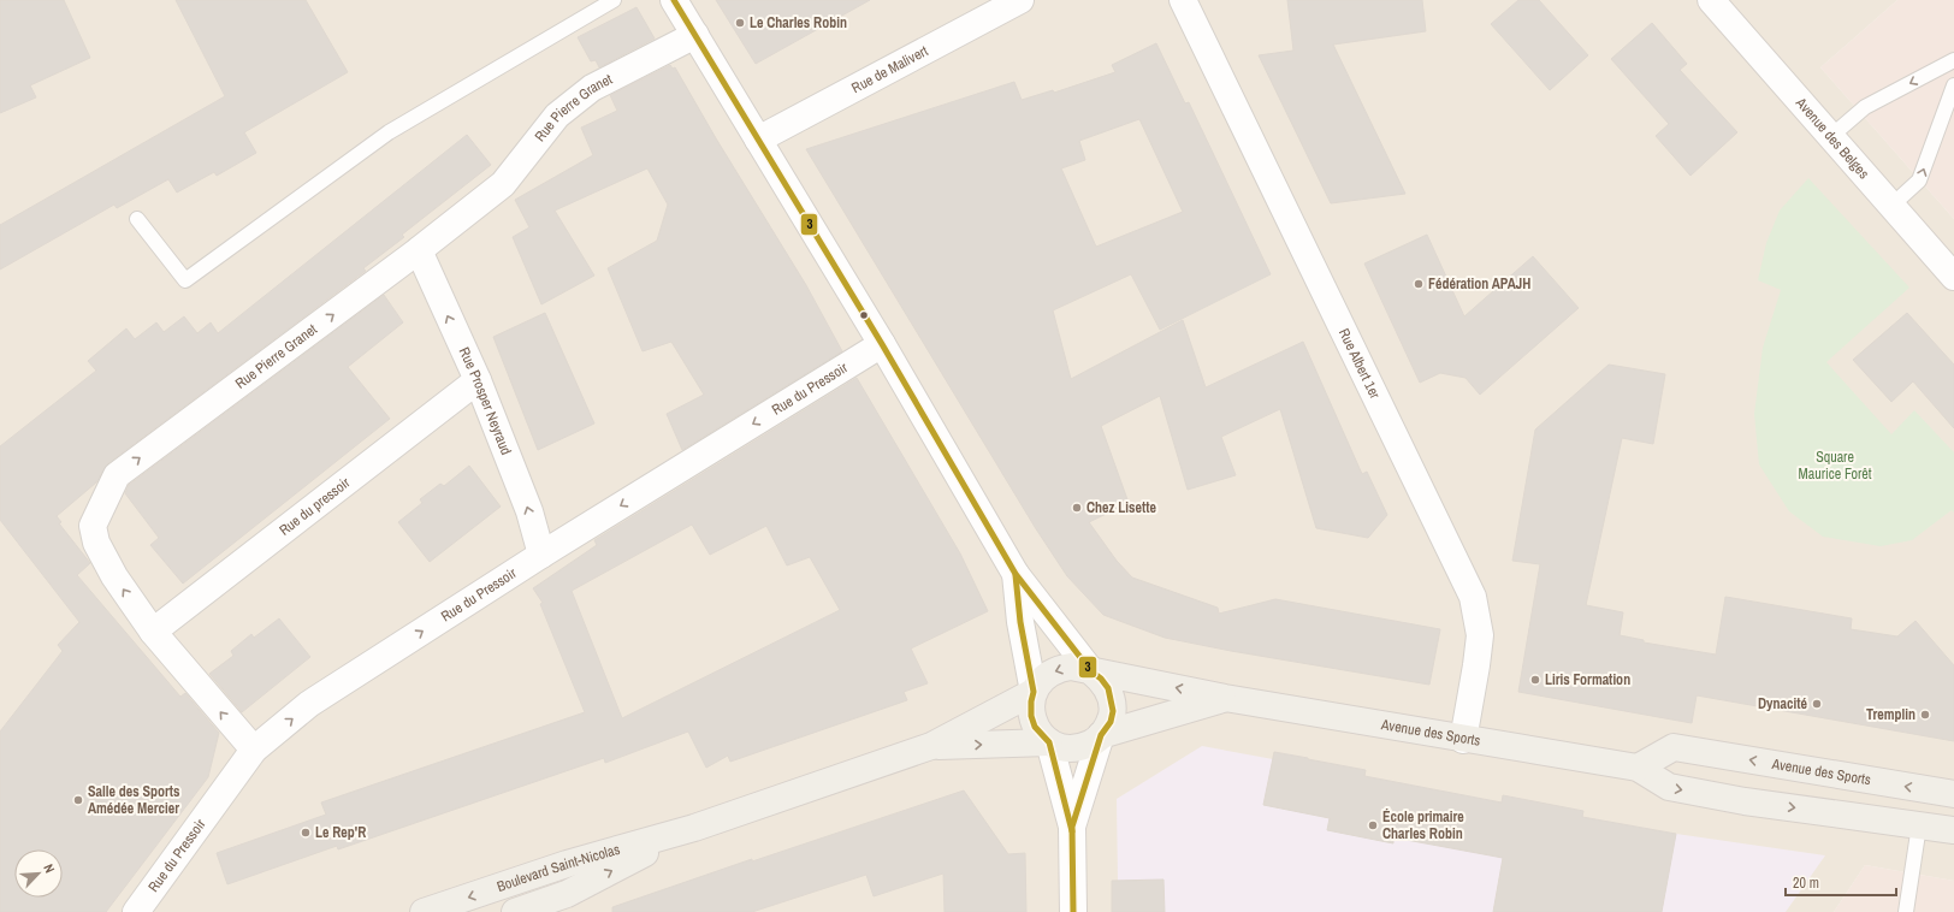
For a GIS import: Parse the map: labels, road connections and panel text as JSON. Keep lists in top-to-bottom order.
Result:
{
  "streets": {
    "main road": ["Avenue des Sports", "Boulevard Saint-Nicolas"],
    "street": [
      "Rue de Malivert",
      "Rue Pierre Granet",
      "Avenue des Belges",
      "Rue Albert 1er",
      "Rue du Pressoir",
      "Rue Prosper Neyraud",
      "Rue du pressoir"
    ]
  },
  "crossings": [
    ["Rue Pierre Granet", "Rue du Pressoir"],
    ["Rue Pierre Granet", "Rue Prosper Neyraud"],
    ["Rue Pierre Granet", "Rue du pressoir"],
    ["Rue Albert 1er", "Avenue des Sports"],
    ["Rue du Pressoir", "Rue Prosper Neyraud"],
    ["Rue Prosper Neyraud", "Rue du pressoir"]
  ],
  "one_way": ["Rue Prosper Neyraud"],
  "parks": ["Square Maurice Forêt"],
  "places": [
    "Le Charles Robin",
    "Fédération APAJH",
    "Chez Lisette",
    "Liris Formation",
    "Dynacité",
    "Tremplin",
    "Salle des Sports Amédée Mercier",
    "École primaire Charles Robin",
    "Le Rep'R"
  ],
  "lines": ["transit line 3"],
  "scale_bar": "20 m",
  "north": "top right"
}
